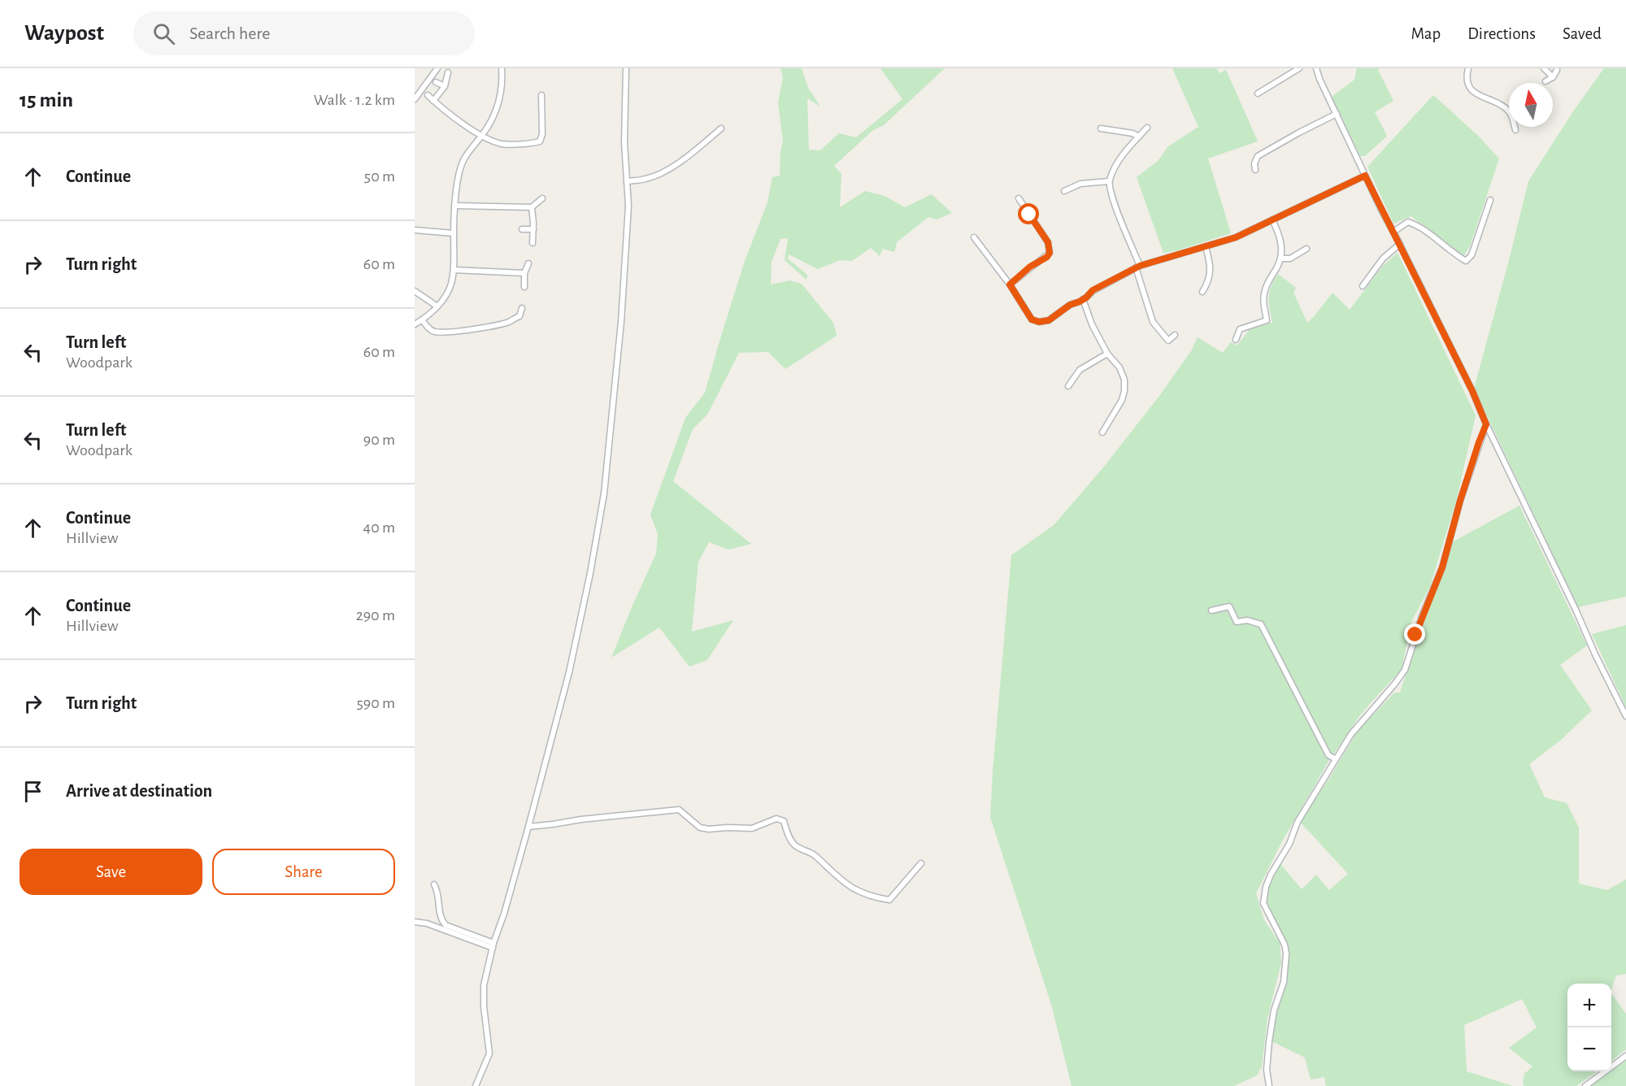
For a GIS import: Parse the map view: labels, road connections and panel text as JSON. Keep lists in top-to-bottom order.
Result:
{
  "north": "top",
  "page": {
    "header": "Waypost",
    "search": "Search here",
    "nav": ["Map", "Directions", "Saved"],
    "heading": ["15 min", "Walk · 1.2 km"],
    "list": [
      ["Continue", "50 m"],
      ["Turn right", "60 m"],
      ["Turn left", "Woodpark", "60 m"],
      ["Turn left", "Woodpark", "90 m"],
      ["Continue", "Hillview", "40 m"],
      ["Continue", "Hillview", "290 m"],
      ["Turn right", "590 m"],
      "Arrive at destination"
    ],
    "buttons": ["Save", "Share"],
    "map_buttons": ["+", "−"]
  }
}
